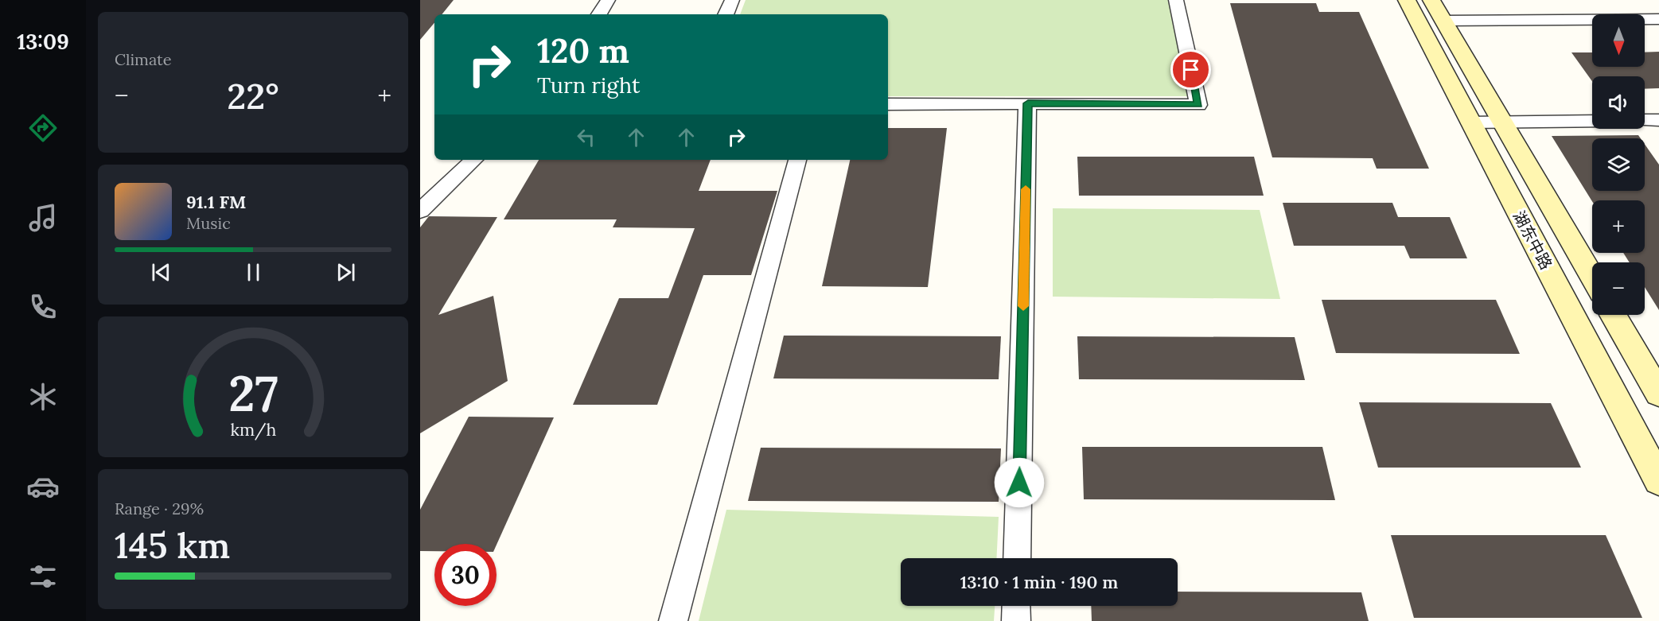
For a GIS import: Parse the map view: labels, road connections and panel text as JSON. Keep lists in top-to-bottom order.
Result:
{
  "streets": {
    "main road": ["湖东中路"]
  },
  "north": "bottom",
  "page": {
    "tabs": "13:09",
    "tile": [
      "Climate",
      ["Range · 29%", "145 km"]
    ],
    "map_buttons": ["+", "−"],
    "turn": ["120 m", "Turn right"],
    "heat": ["−", "22°", "+"],
    "song": ["91.1 FM", "Music"],
    "limit": "30",
    "trip": "13:10 · 1 min · 190 m",
    "gauge": ["27", "km/h"]
  }
}
